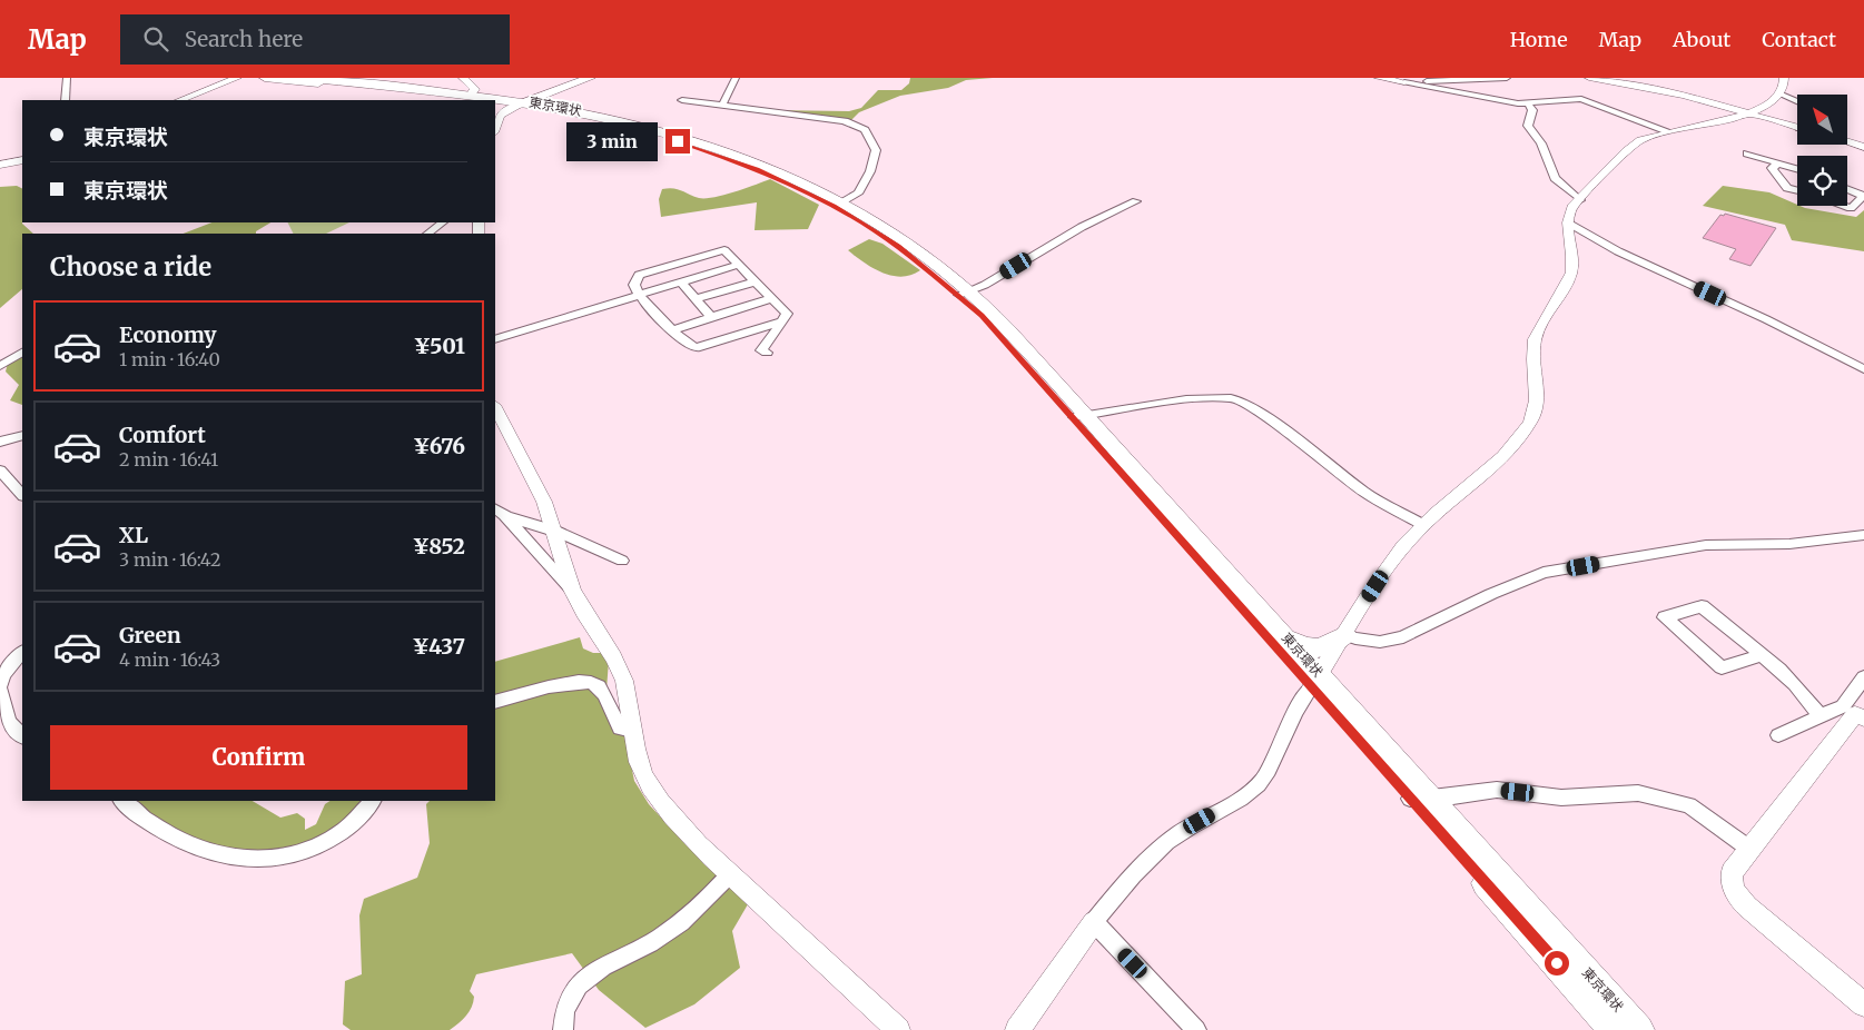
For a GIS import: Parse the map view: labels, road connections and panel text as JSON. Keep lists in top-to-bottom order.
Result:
{
  "streets": {
    "highway": ["東京環状"]
  },
  "north": "top left",
  "page": {
    "header": "Map",
    "search": "Search here",
    "nav": [
      "Home",
      "Map",
      "About",
      "Contact"
    ],
    "banner": ["東京環状", "東京環状"],
    "bubble": "3 min",
    "heading": "Choose a ride",
    "list": [
      {
        "name": "Economy",
        "note": "1 min · 16:40",
        "value": "¥501"
      },
      {
        "name": "Comfort",
        "note": "2 min · 16:41",
        "value": "¥676"
      },
      {
        "name": "XL",
        "note": "3 min · 16:42",
        "value": "¥852"
      },
      {
        "name": "Green",
        "note": "4 min · 16:43",
        "value": "¥437"
      }
    ],
    "buttons": "Confirm"
  }
}
